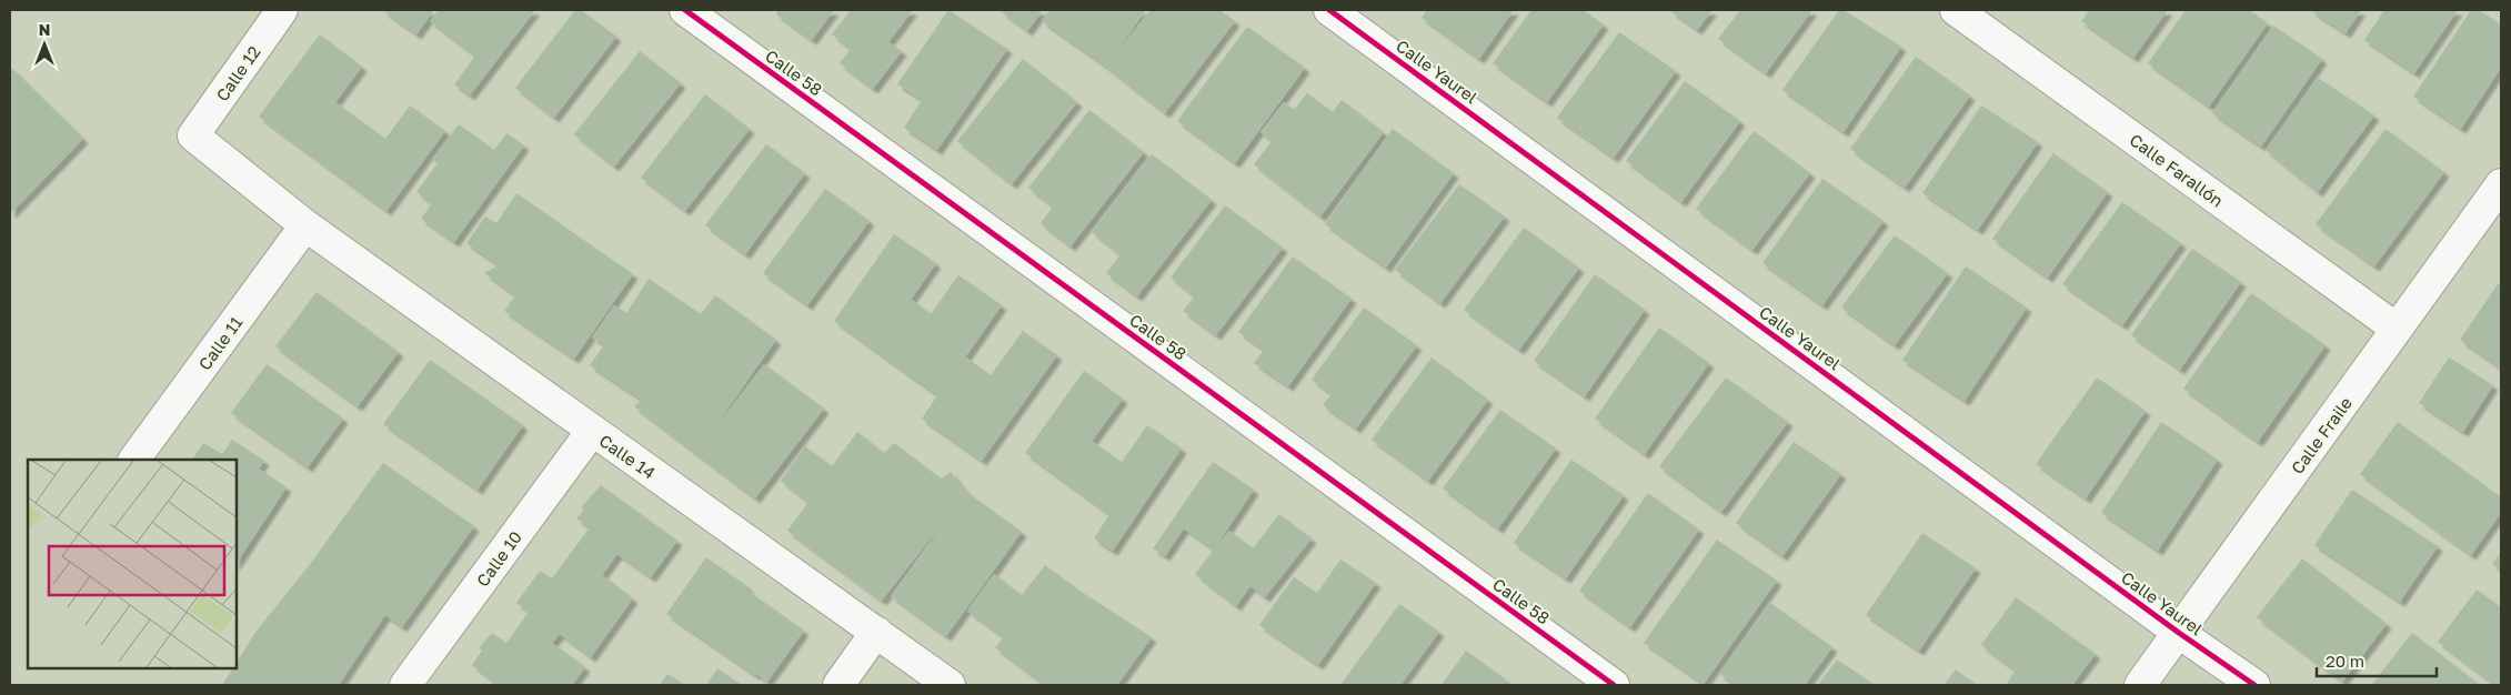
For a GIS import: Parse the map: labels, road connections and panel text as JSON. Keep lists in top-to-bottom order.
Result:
{
  "streets": {
    "street": [
      "Calle Yaurel",
      "Calle 58",
      "Calle 12",
      "Calle Farallón",
      "Calle 11",
      "Calle Fraile",
      "Calle 14",
      "Calle 10"
    ]
  },
  "crossings": [
    ["Calle Yaurel", "Calle Fraile"],
    ["Calle 12", "Calle 14"],
    ["Calle Farallón", "Calle Fraile"],
    ["Calle 11", "Calle 14"],
    ["Calle 14", "Calle 10"]
  ],
  "scale_bar": "20 m",
  "north": "top"
}
